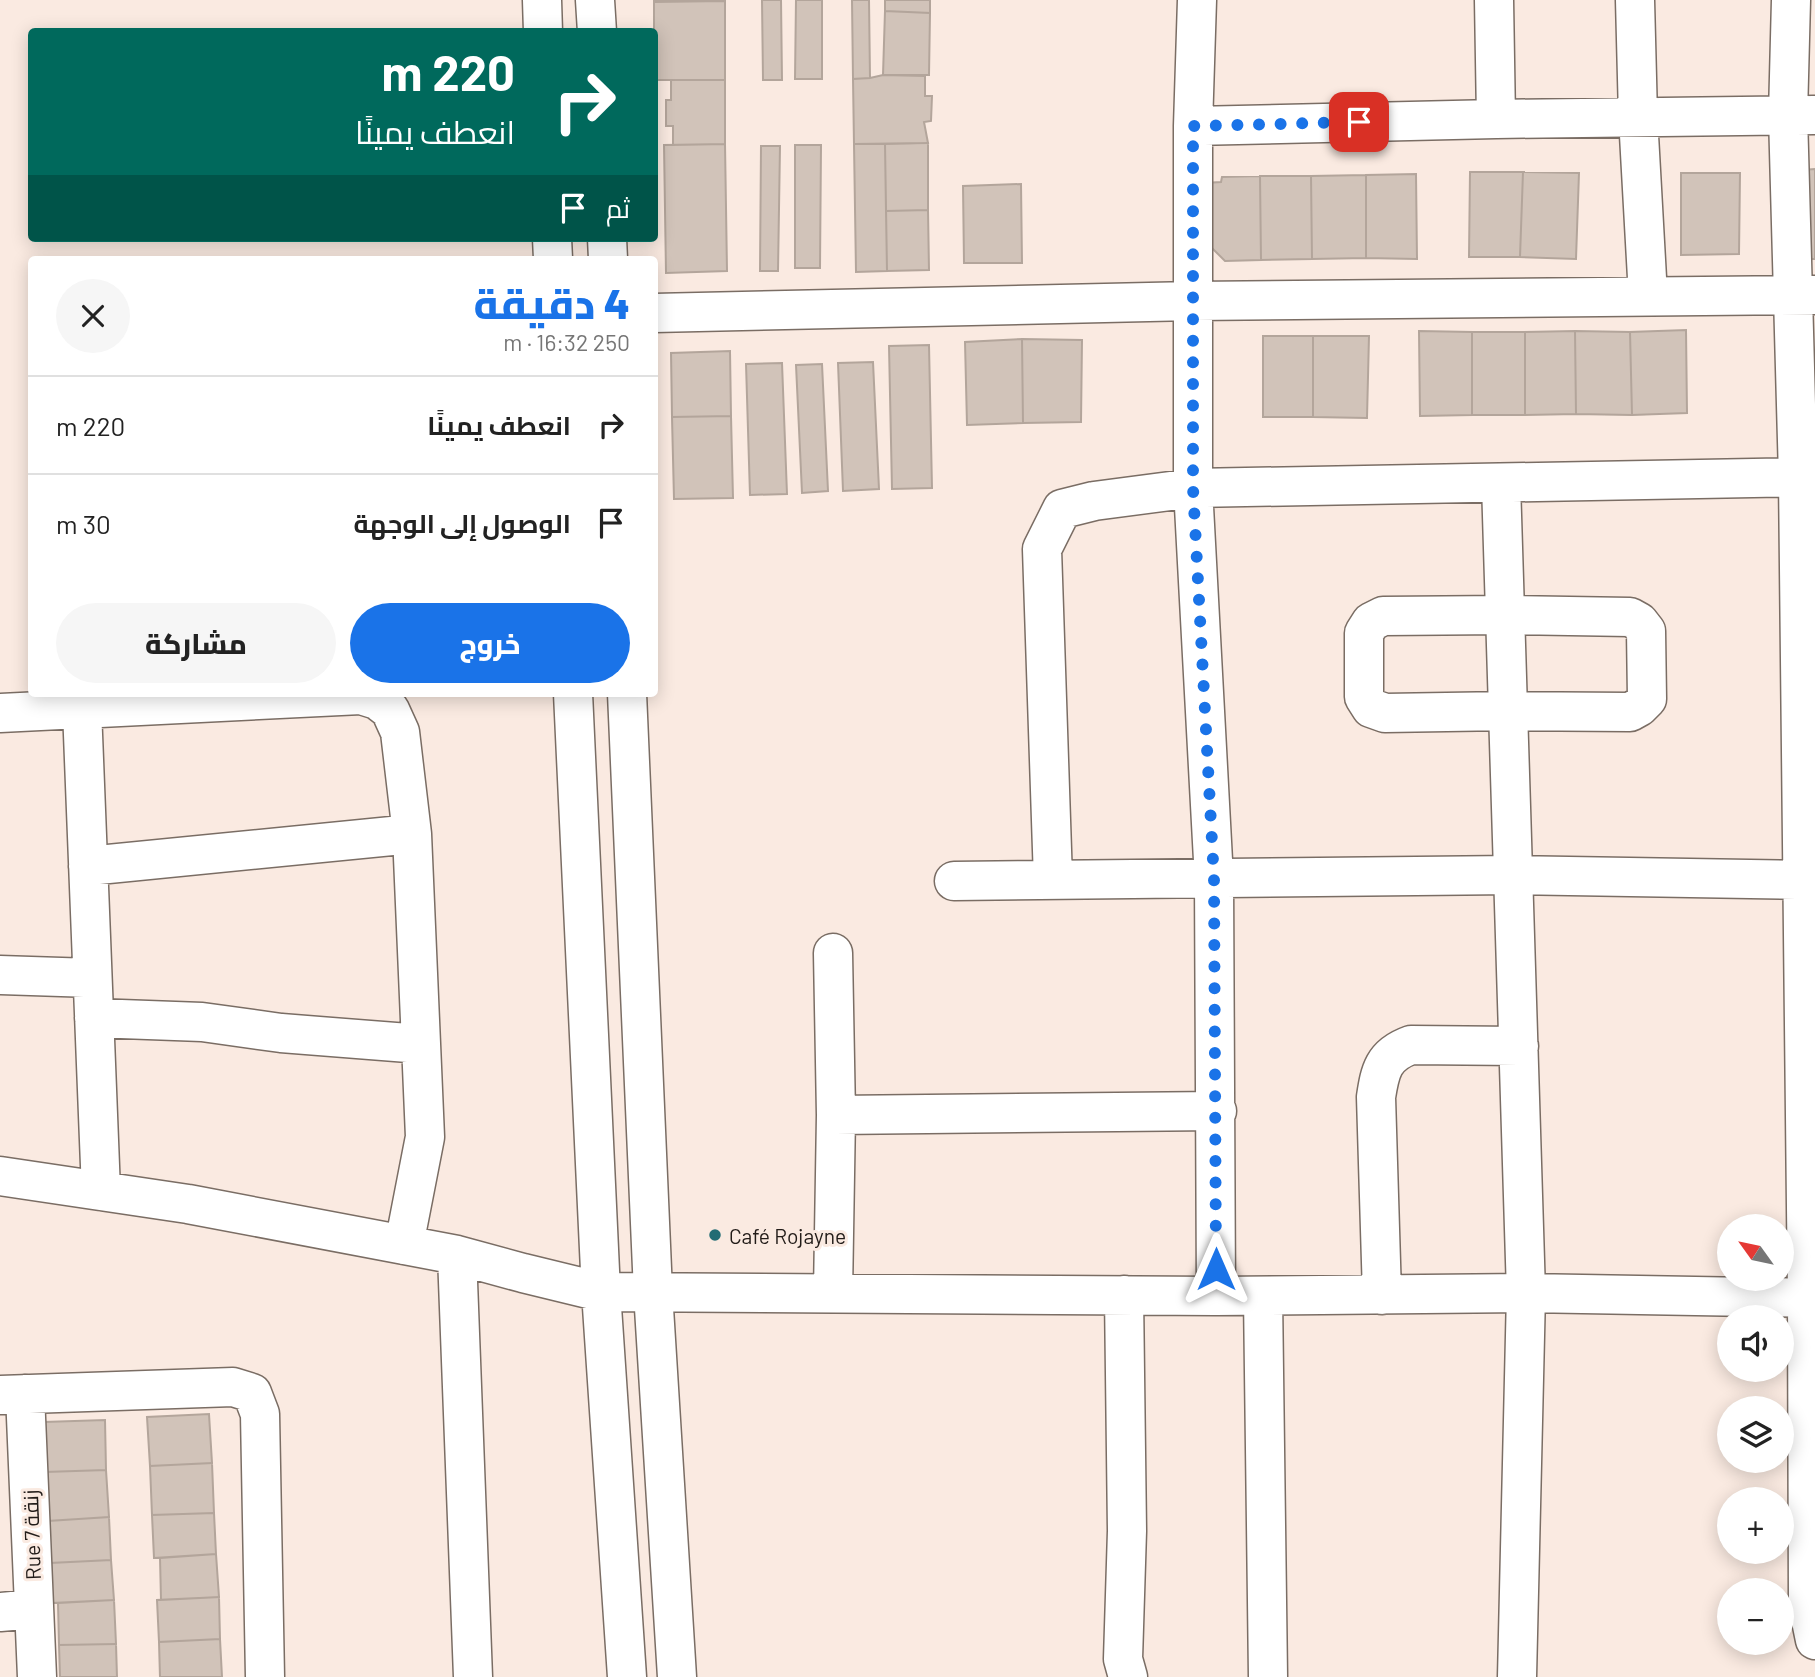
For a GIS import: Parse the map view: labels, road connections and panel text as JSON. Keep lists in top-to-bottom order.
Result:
{
  "streets": {
    "street": ["Rue 7 زنقة"]
  },
  "places": ["Café Rojayne"],
  "north": "top left",
  "page": {
    "turn": ["220 m", "انعطف يمينًا"],
    "then": "ثم",
    "heading": ["4 دقيقة", "250 m · 16:32"],
    "list": [
      {
        "name": "انعطف يمينًا",
        "value": "220 m"
      },
      {
        "name": "الوصول إلى الوجهة",
        "value": "30 m"
      }
    ],
    "buttons": ["خروج", "مشاركة"],
    "map_buttons": ["+", "−"]
  }
}
